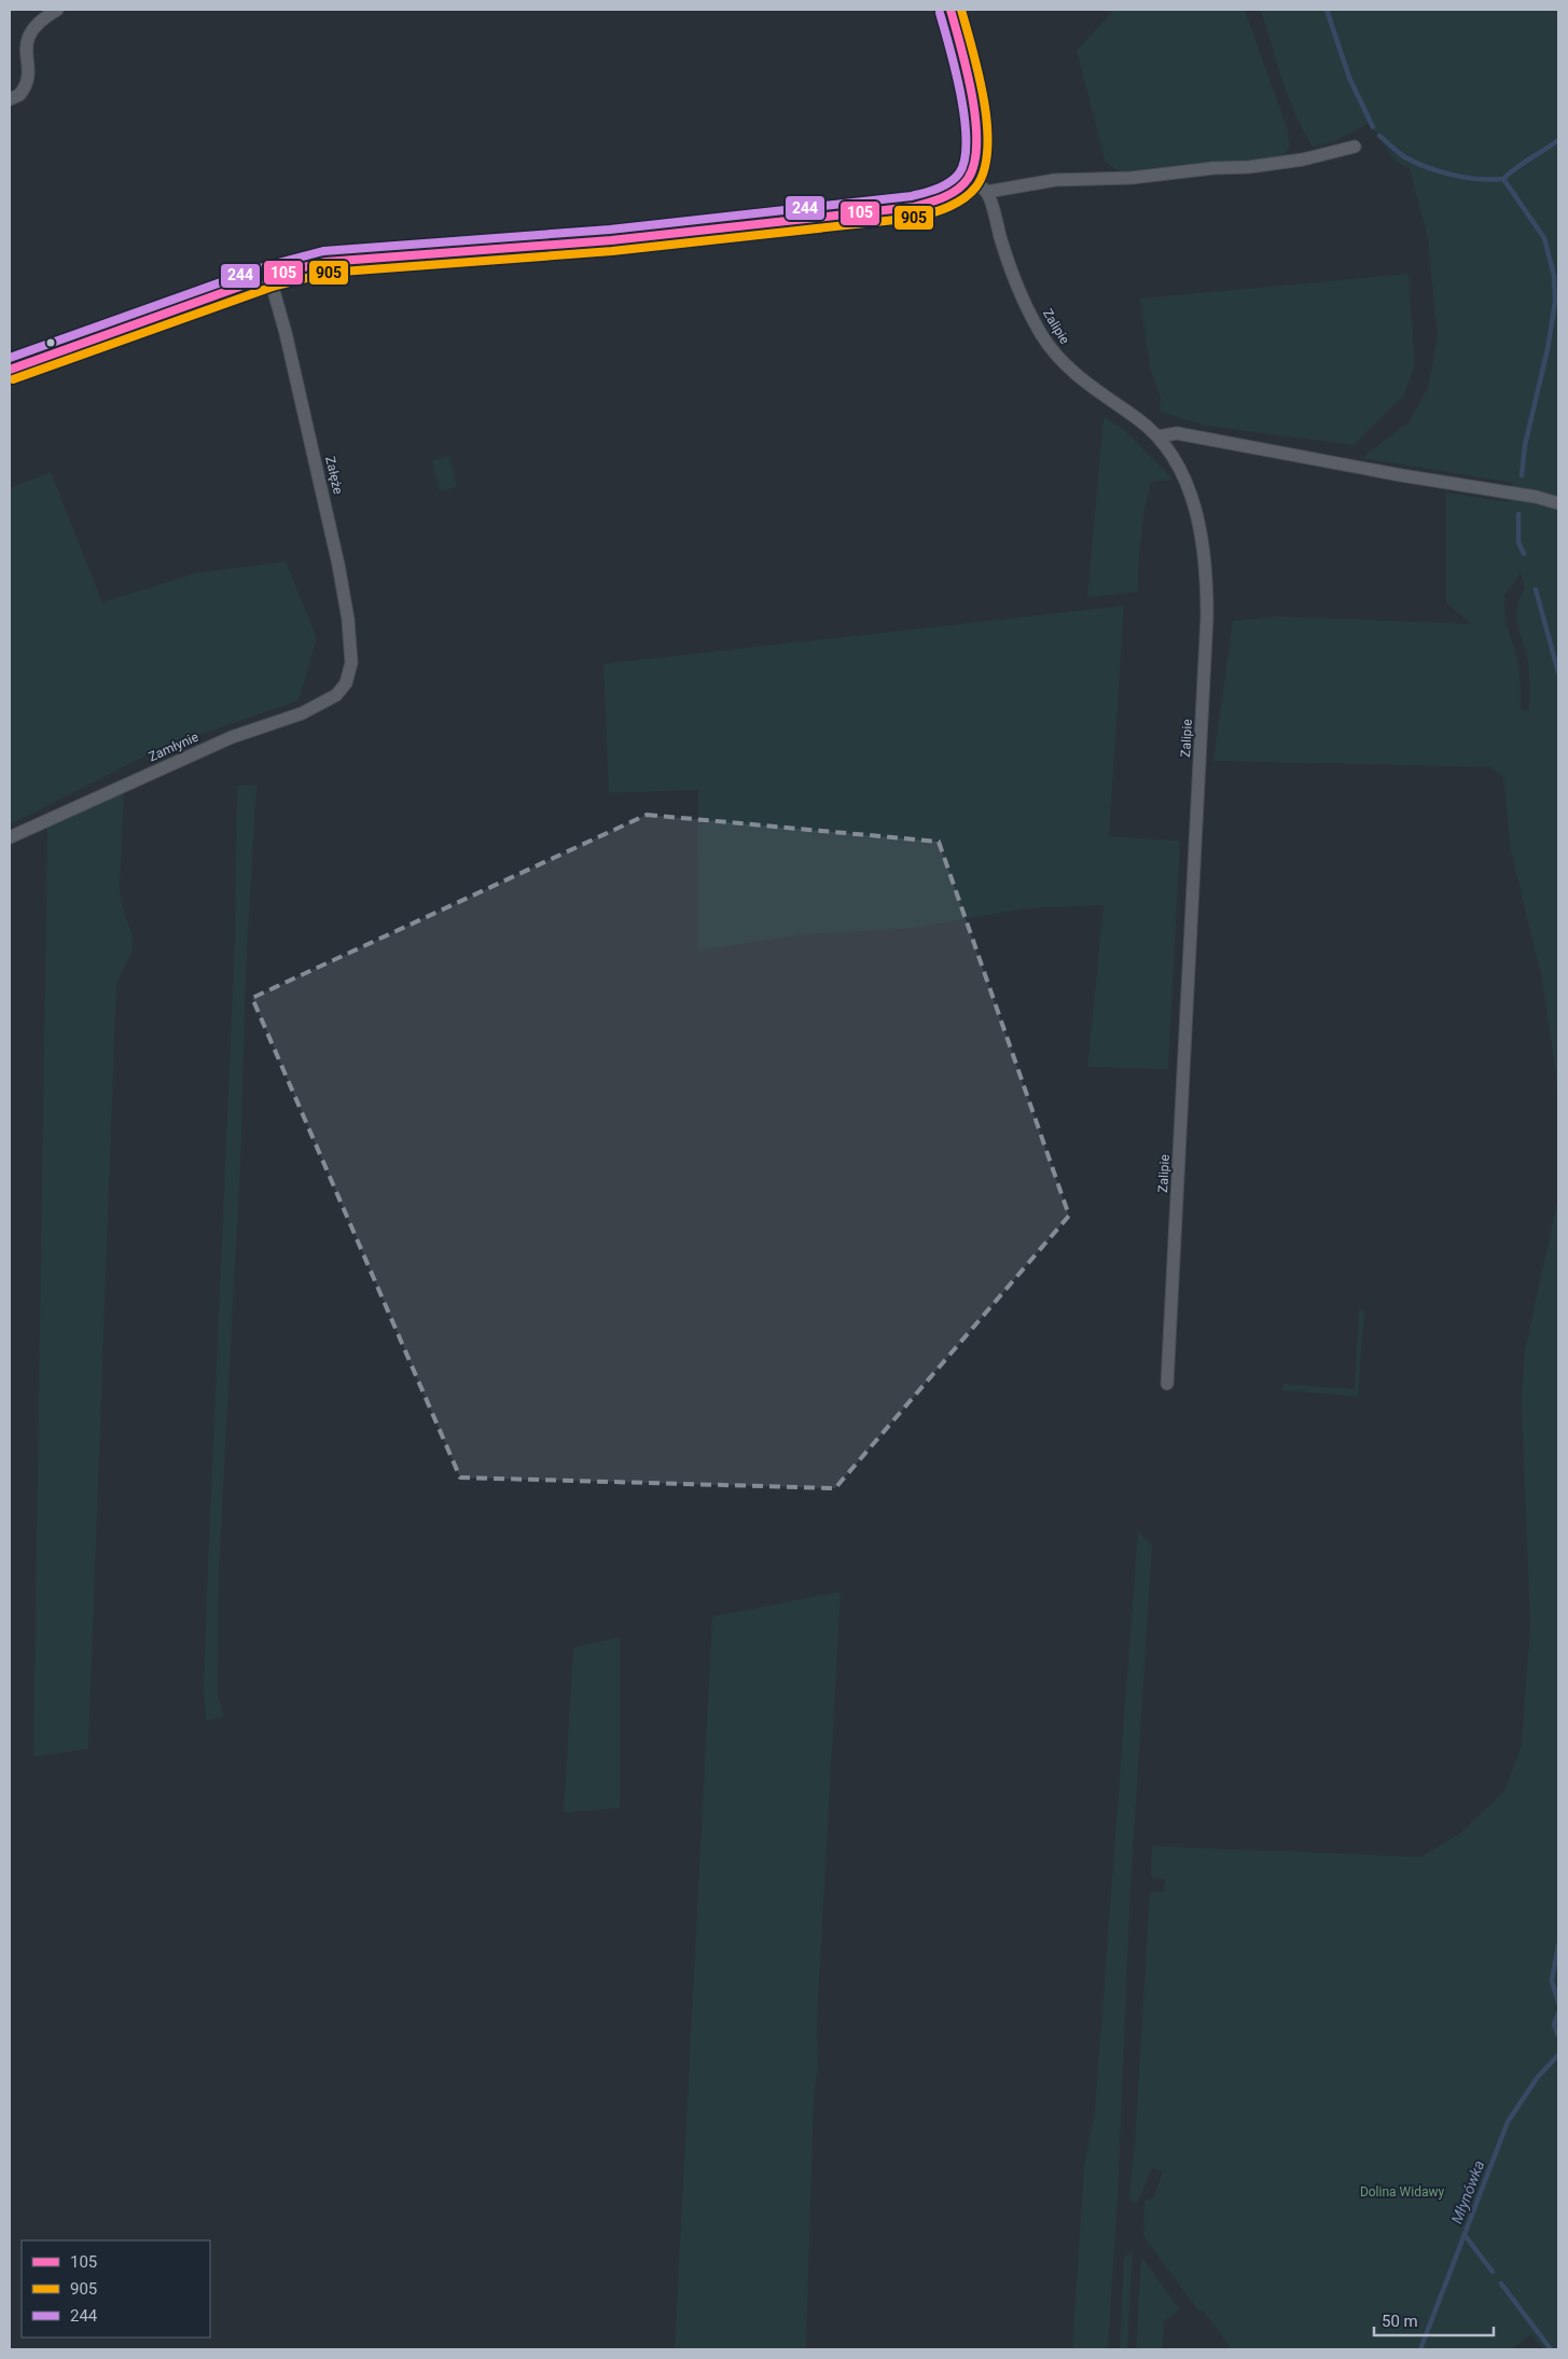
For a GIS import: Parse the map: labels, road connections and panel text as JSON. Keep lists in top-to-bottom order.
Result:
{
  "streets": {
    "street": ["Zalipie", "Załęże", "Zamłynie"]
  },
  "crossings": [
    ["Załęże", "Zamłynie"]
  ],
  "water": ["Młynówka"],
  "parks": ["Dolina Widawy"],
  "lines": ["transit line 105", "transit line 905", "transit line 244"],
  "legend": ["105", "905", "244"],
  "scale_bar": "50 m"
}
